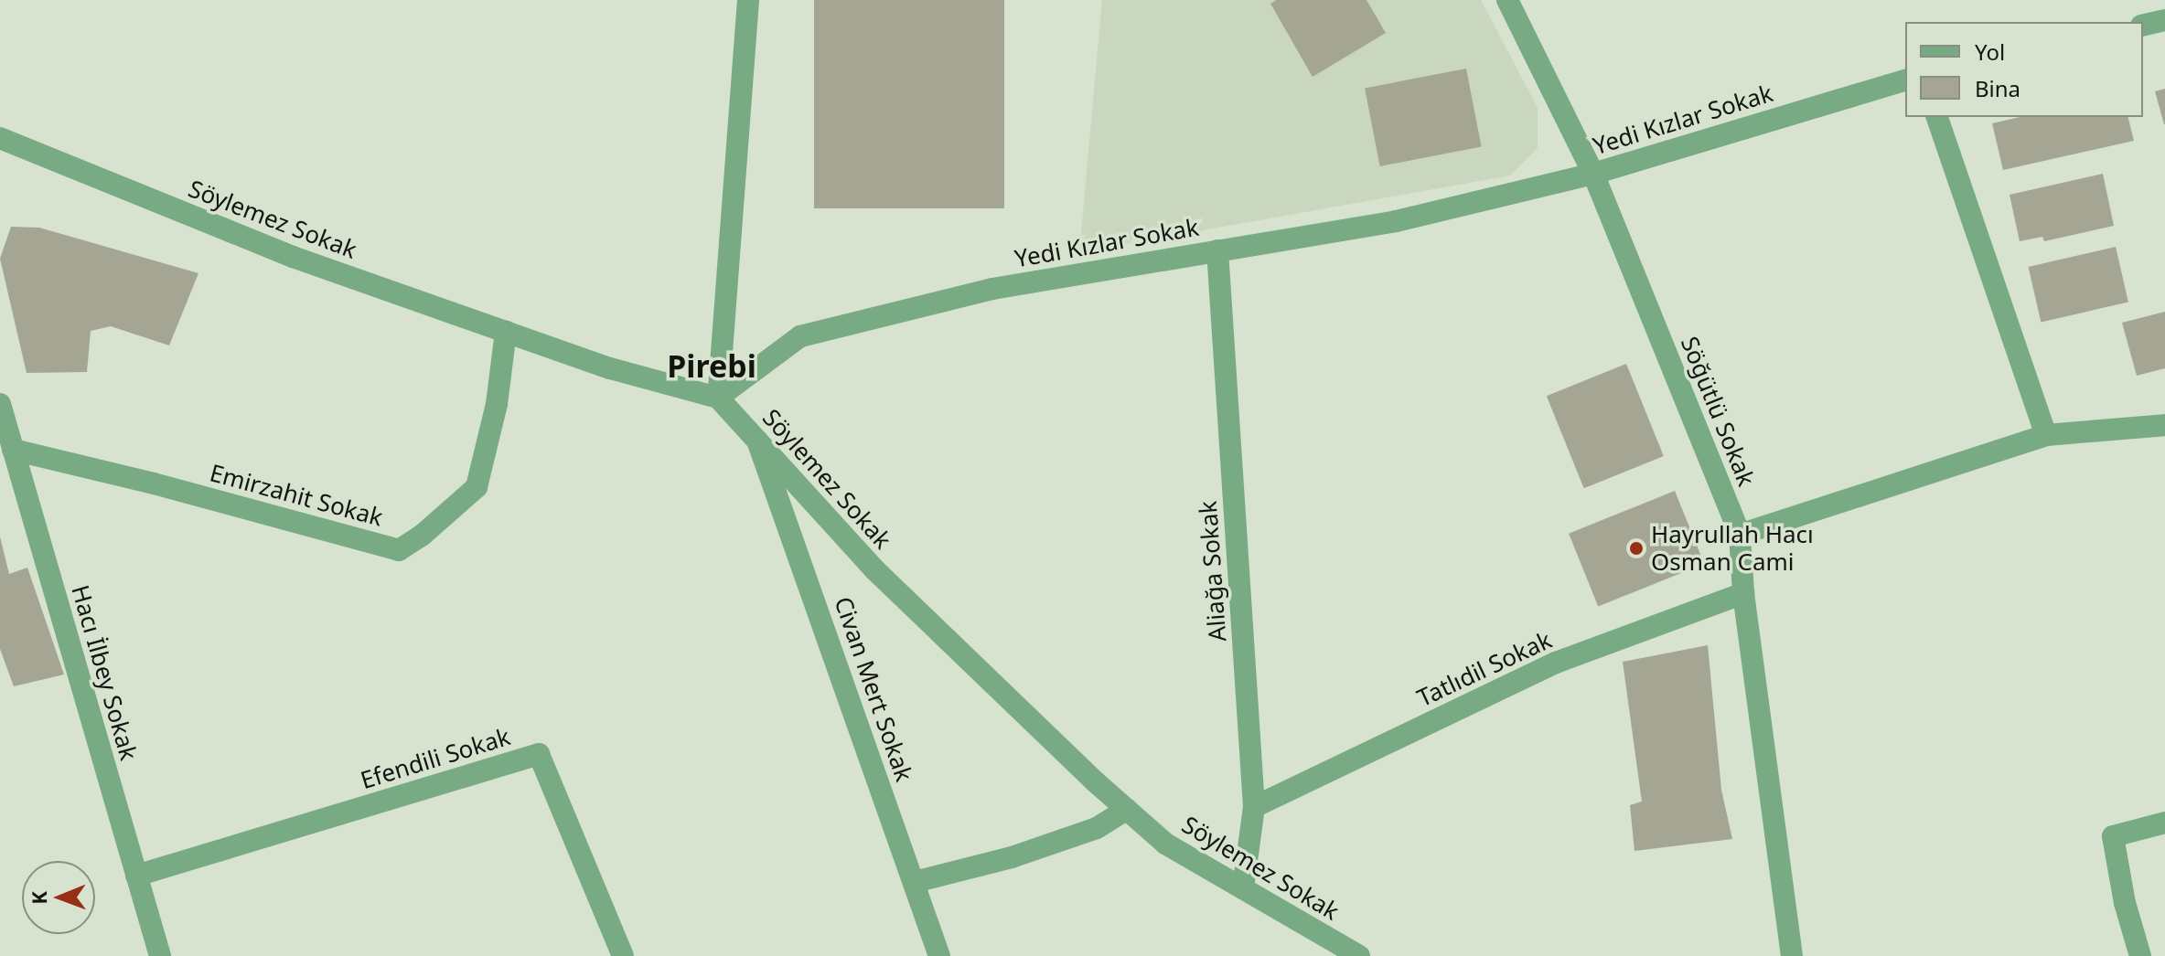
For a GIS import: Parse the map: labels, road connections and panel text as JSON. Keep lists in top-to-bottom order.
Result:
{
  "streets": {
    "street": [
      "Yedi Kızlar Sokak",
      "Söylemez Sokak",
      "Söğütlü Sokak",
      "Emirzahit Sokak",
      "Aliağa Sokak",
      "Tatlıdil Sokak",
      "Hacı İlbey Sokak",
      "Civan Mert Sokak",
      "Efendili Sokak"
    ]
  },
  "crossings": [
    ["Yedi Kızlar Sokak", "Söylemez Sokak"],
    ["Yedi Kızlar Sokak", "Söğütlü Sokak"],
    ["Yedi Kızlar Sokak", "Aliağa Sokak"],
    ["Söylemez Sokak", "Emirzahit Sokak"],
    ["Söylemez Sokak", "Aliağa Sokak"],
    ["Söylemez Sokak", "Civan Mert Sokak"],
    ["Söğütlü Sokak", "Tatlıdil Sokak"],
    ["Emirzahit Sokak", "Hacı İlbey Sokak"],
    ["Aliağa Sokak", "Tatlıdil Sokak"],
    ["Hacı İlbey Sokak", "Efendili Sokak"]
  ],
  "districts": ["Pirebi"],
  "places": ["Hayrullah Hacı Osman Cami"],
  "legend": ["Yol", "Bina"],
  "north": "left"
}
